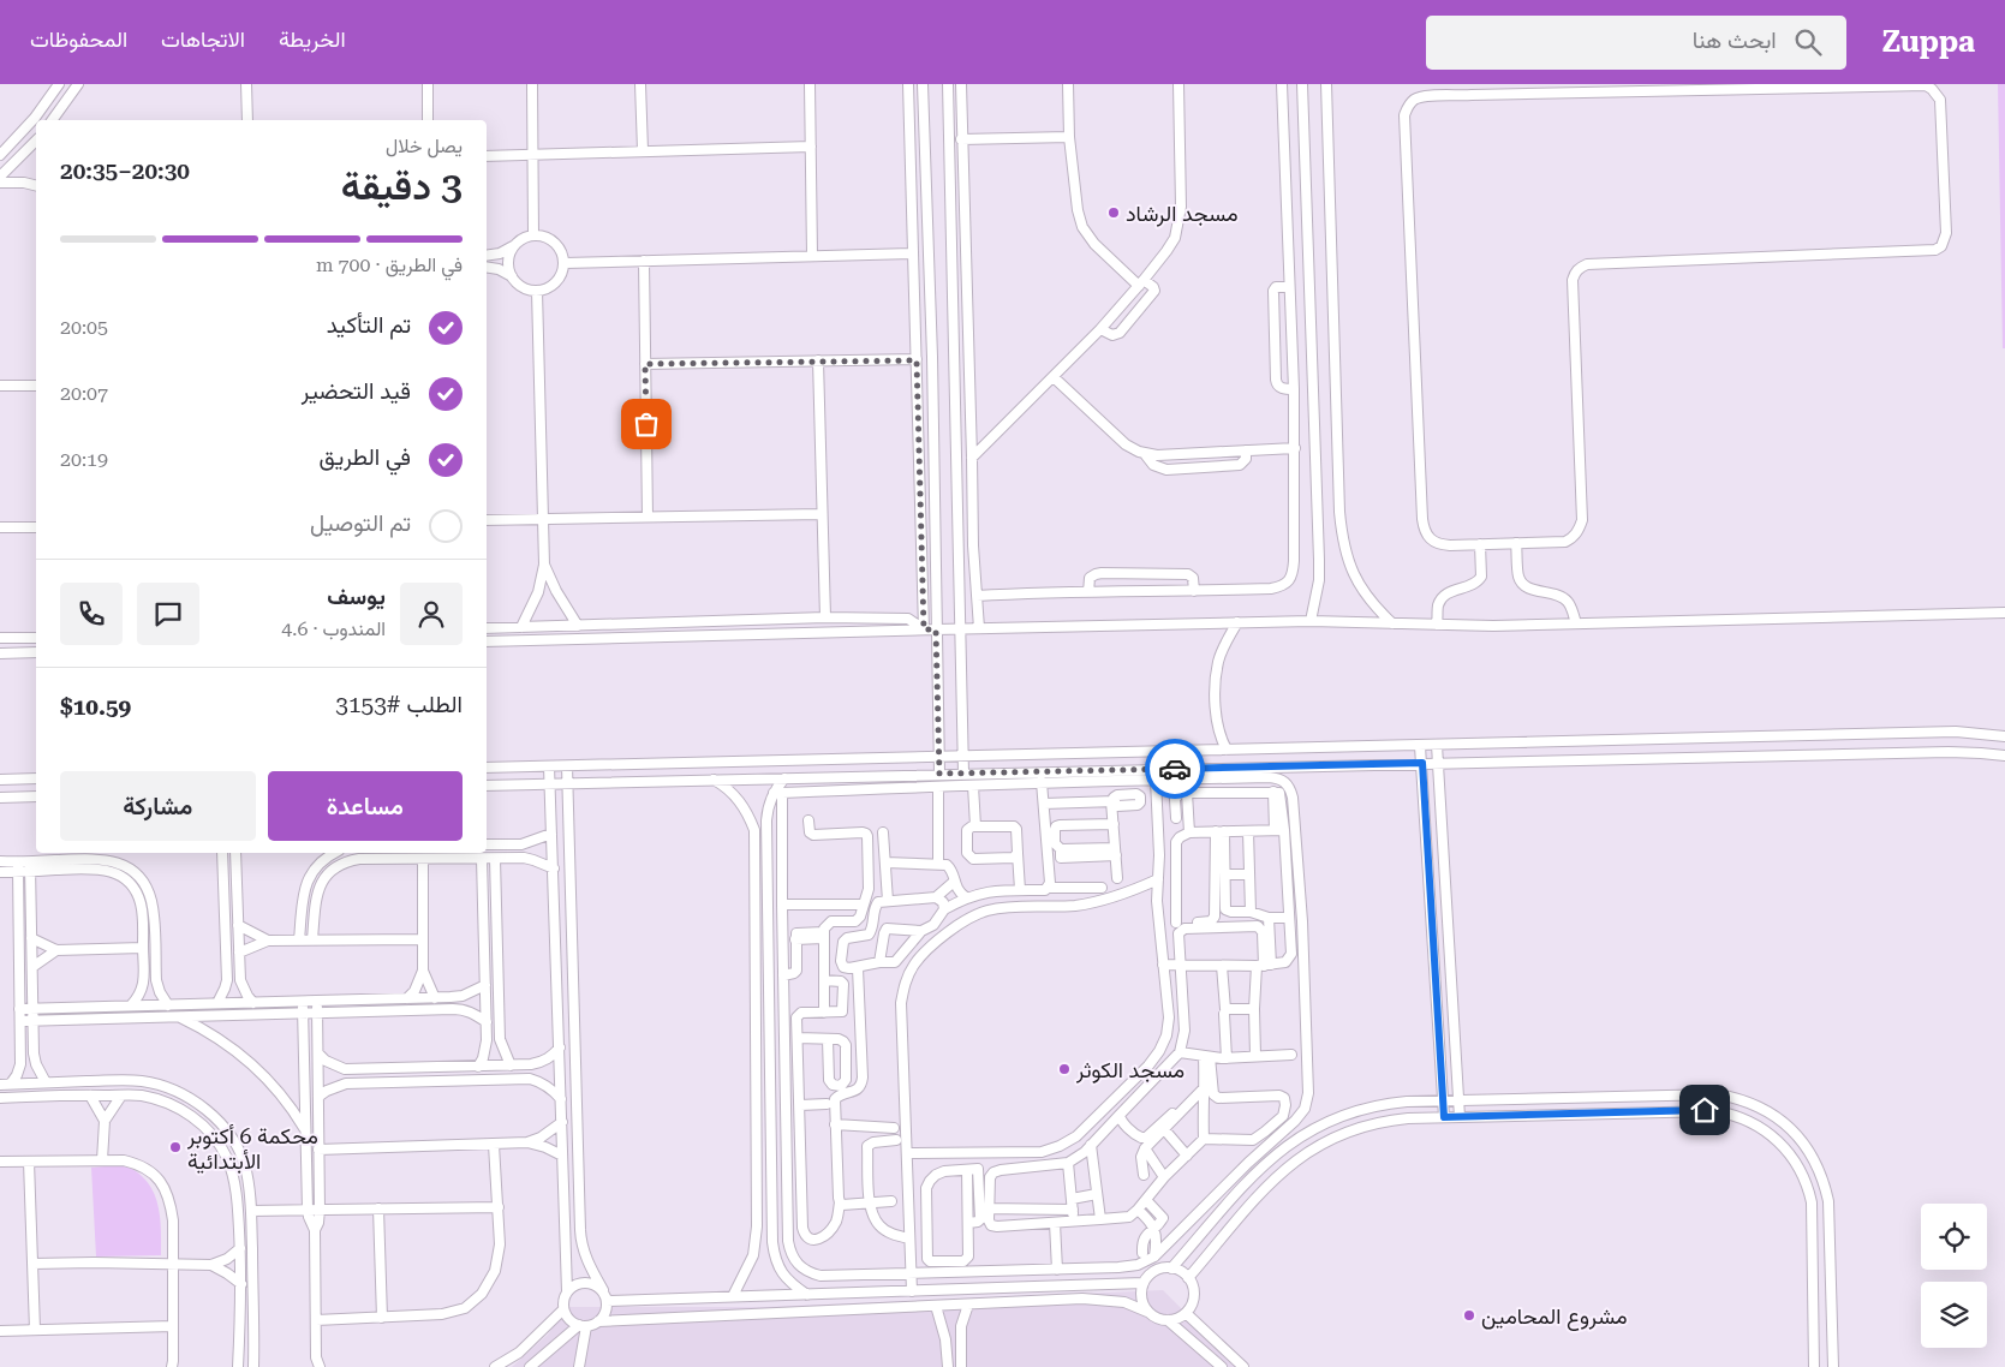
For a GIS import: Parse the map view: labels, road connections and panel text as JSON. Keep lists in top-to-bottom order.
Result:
{
  "places": [
    "مسجد الرشاد",
    "مسجد الكوثر",
    "محكمة 6 أكتوبر الأبتدائية",
    "مشروع المحامين"
  ],
  "page": {
    "header": "Zuppa",
    "search": "ابحث هنا",
    "nav": ["الخريطة", "الاتجاهات", "المحفوظات"],
    "heading": ["3 دقيقة", "يصل خلال", "20:30–20:35"],
    "panel": [
      "يوسف",
      "المندوب · 4.6",
      "الطلب #3153",
      "$10.59"
    ],
    "bar": "في الطريق · 700 m",
    "list": [
      ["تم التأكيد", "20:05"],
      ["قيد التحضير", "20:07"],
      ["في الطريق", "20:19"],
      "تم التوصيل"
    ],
    "buttons": ["مساعدة", "مشاركة"]
  }
}
